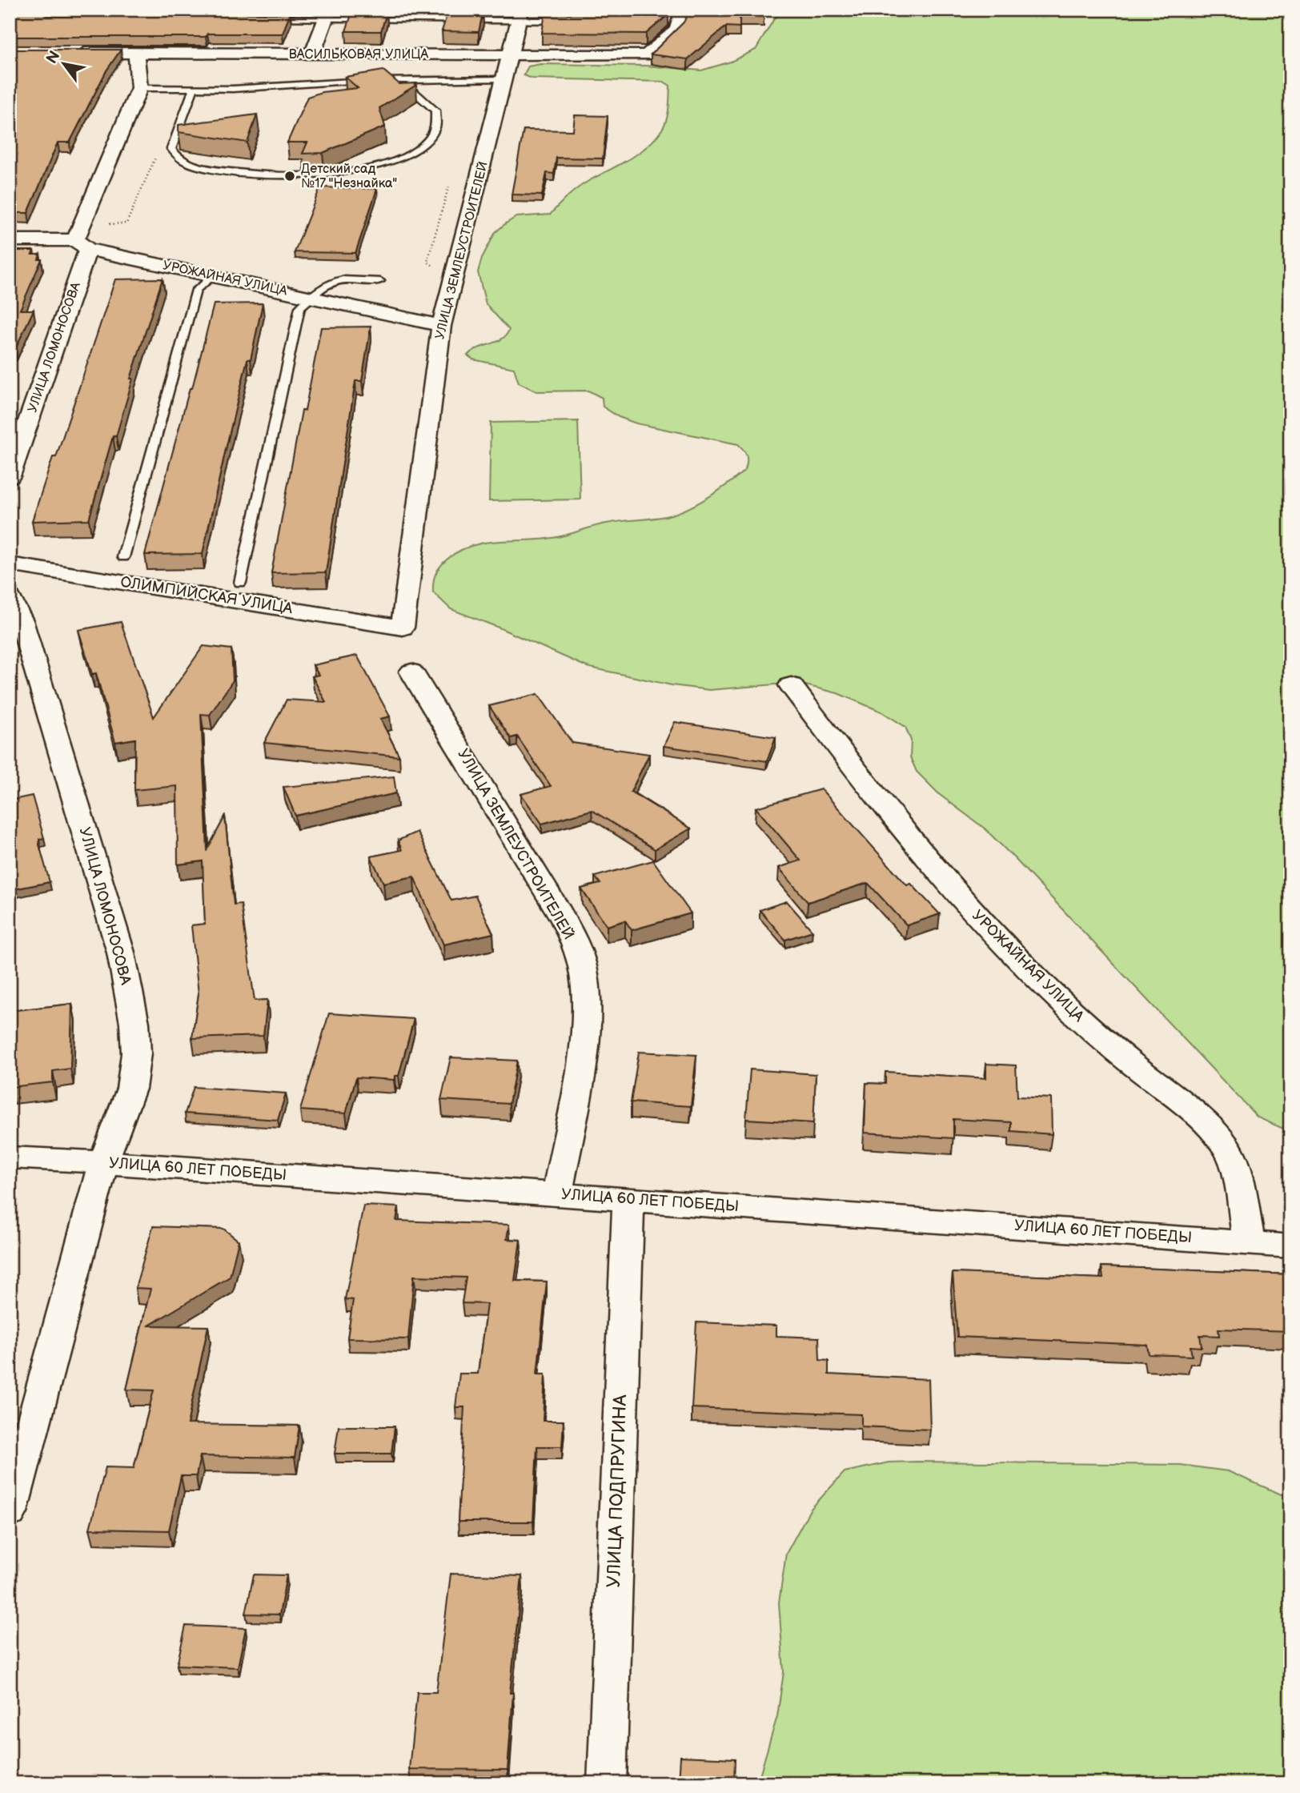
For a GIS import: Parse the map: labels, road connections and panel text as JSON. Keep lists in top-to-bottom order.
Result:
{
  "streets": {
    "street": [
      "ВАСИЛЬКОВАЯ УЛИЦА",
      "УЛИЦА ЗЕМЛЕУСТРОИТЕЛЕЙ",
      "УРОЖАЙНАЯ УЛИЦА",
      "УЛИЦА ЛОМОНОСОВА",
      "ОЛИМПИЙСКАЯ УЛИЦА",
      "УЛИЦА 60 ЛЕТ ПОБЕДЫ",
      "УЛИЦА ПОДПРУГИНА"
    ]
  },
  "crossings": [
    ["ВАСИЛЬКОВАЯ УЛИЦА", "УЛИЦА ЗЕМЛЕУСТРОИТЕЛЕЙ"],
    ["ВАСИЛЬКОВАЯ УЛИЦА", "УЛИЦА ЛОМОНОСОВА"],
    ["УЛИЦА ЗЕМЛЕУСТРОИТЕЛЕЙ", "УРОЖАЙНАЯ УЛИЦА"],
    ["УЛИЦА ЗЕМЛЕУСТРОИТЕЛЕЙ", "ОЛИМПИЙСКАЯ УЛИЦА"],
    ["УЛИЦА ЗЕМЛЕУСТРОИТЕЛЕЙ", "УЛИЦА 60 ЛЕТ ПОБЕДЫ"],
    ["УРОЖАЙНАЯ УЛИЦА", "УЛИЦА ЛОМОНОСОВА"],
    ["УРОЖАЙНАЯ УЛИЦА", "УЛИЦА 60 ЛЕТ ПОБЕДЫ"],
    ["УЛИЦА ЛОМОНОСОВА", "УЛИЦА 60 ЛЕТ ПОБЕДЫ"],
    ["УЛИЦА 60 ЛЕТ ПОБЕДЫ", "УЛИЦА ПОДПРУГИНА"]
  ],
  "places": ["Детский сад №17 \"Незнайка\""],
  "north": "top left"
}
